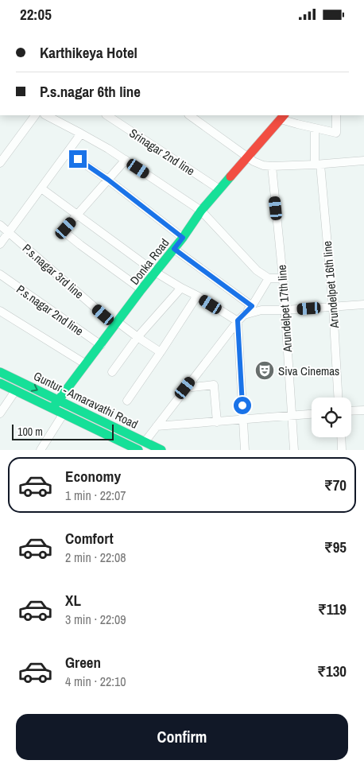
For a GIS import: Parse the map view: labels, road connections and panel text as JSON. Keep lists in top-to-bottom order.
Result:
{
  "streets": {
    "street": [
      "Srinagar 2nd line",
      "Donka Road",
      "P.s.nagar 3rd line",
      "Arundelpet 16th line",
      "Arundelpet 17th line",
      "P.s.nagar 2nd line",
      "Guntur - Amaravathi Road"
    ]
  },
  "crossings": [
    ["Srinagar 2nd line", "Donka Road"],
    ["Donka Road", "P.s.nagar 3rd line"],
    ["Donka Road", "P.s.nagar 2nd line"],
    ["Donka Road", "Guntur - Amaravathi Road"]
  ],
  "places": {
    "theatre": ["Siva Cinemas"]
  },
  "scale_bar": "100 m",
  "page": {
    "status": "22:05",
    "banner": ["Karthikeya Hotel", "P.s.nagar 6th line"],
    "scale": "100 m",
    "list": [
      {
        "name": "Economy",
        "note": "1 min · 22:07",
        "value": "₹70"
      },
      {
        "name": "Comfort",
        "note": "2 min · 22:08",
        "value": "₹95"
      },
      {
        "name": "XL",
        "note": "3 min · 22:09",
        "value": "₹119"
      },
      {
        "name": "Green",
        "note": "4 min · 22:10",
        "value": "₹130"
      }
    ],
    "buttons": "Confirm"
  }
}
